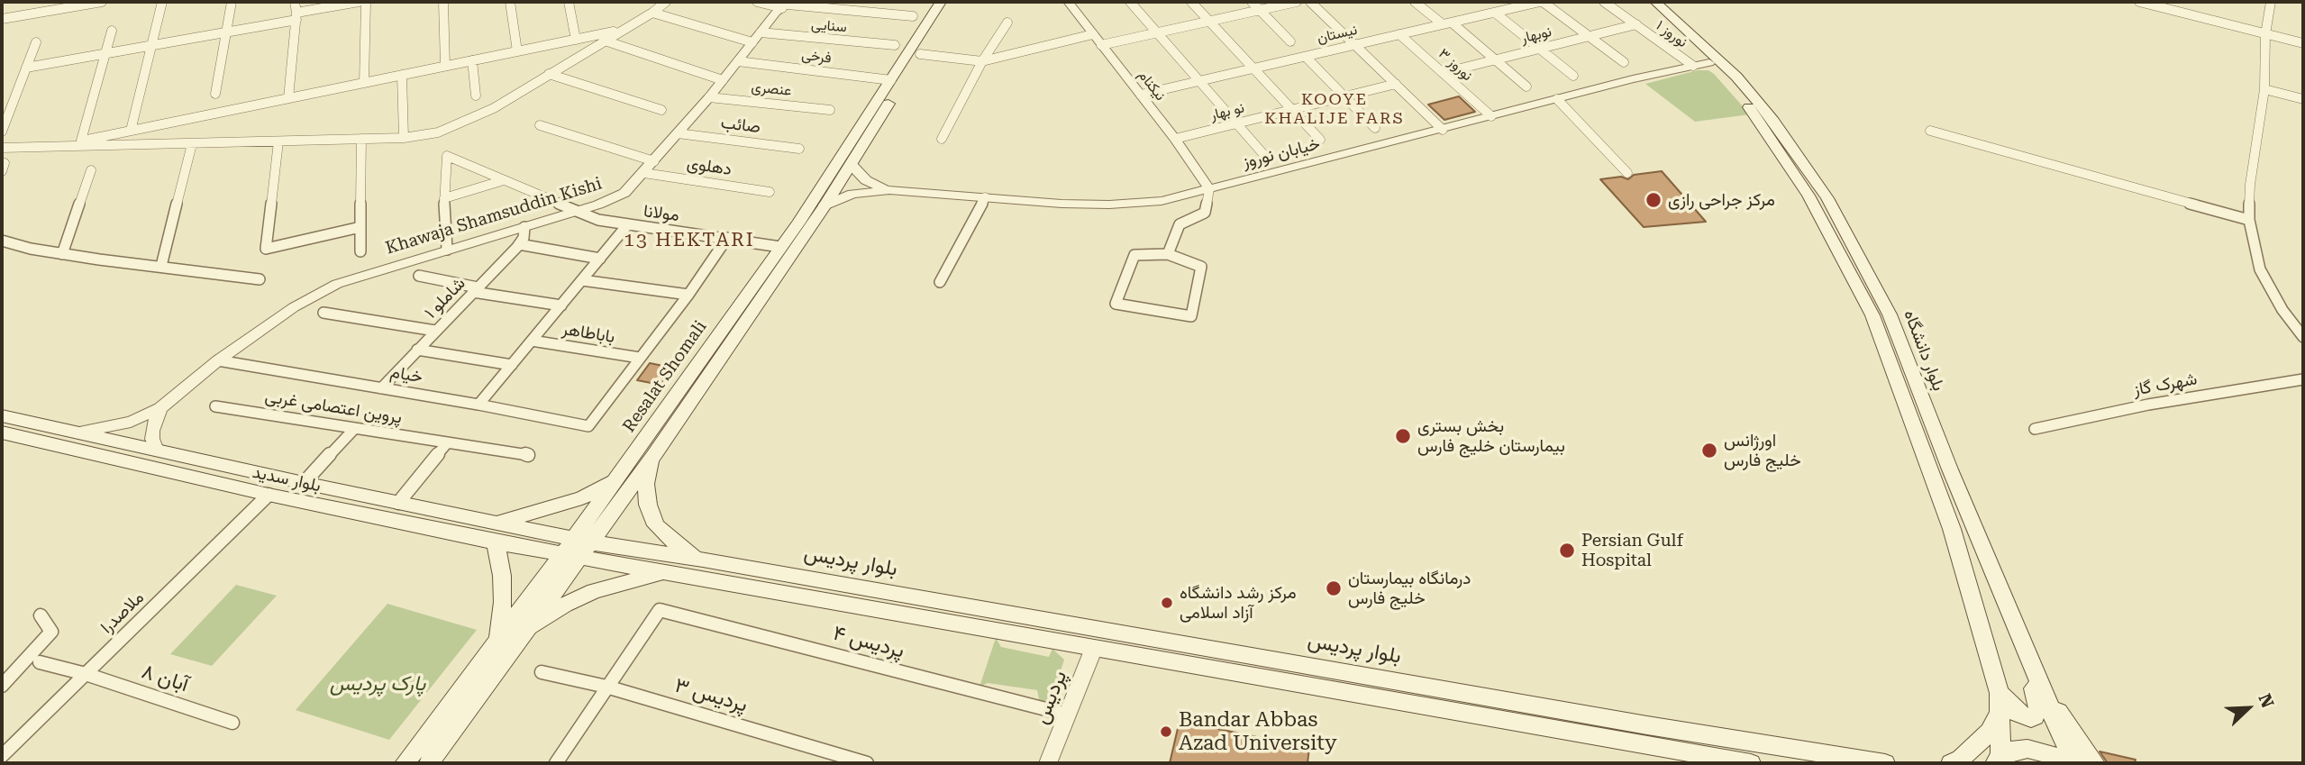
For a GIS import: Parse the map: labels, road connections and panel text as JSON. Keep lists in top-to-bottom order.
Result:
{
  "streets": {
    "main road": [
      "بلوار دانشگاه",
      "Resalat Shomali",
      "بلوار سدید",
      "بلوار پردیس"
    ],
    "street": [
      "سنایی",
      "نیستان",
      "نوروز ۱",
      "نوبهار",
      "فرخی",
      "نوروز ۳",
      "نیکنام",
      "عنصری",
      "نو بهار",
      "صائب",
      "خیابان نوروز",
      "دهلوی",
      "مولانا",
      "Khawaja Shamsuddin Kishi",
      "شاملو ۱",
      "باباطاهر",
      "خیام",
      "شهرک گاز",
      "پروین اعتصامی غربی",
      "ملاصدرا",
      "پردیس ۴",
      "آبان ۸",
      "پردیس ۳",
      "پردیس"
    ]
  },
  "crossings": [
    ["سنایی", "Khawaja Shamsuddin Kishi"],
    ["نیستان", "نوروز ۳"],
    ["نیستان", "نیکنام"],
    ["نوروز ۱", "نوبهار"],
    ["نوروز ۱", "خیابان نوروز"],
    ["نوروز ۱", "بلوار دانشگاه"],
    ["نوبهار", "نوروز ۳"],
    ["فرخی", "Khawaja Shamsuddin Kishi"],
    ["فرخی", "Resalat Shomali"],
    ["نوروز ۳", "خیابان نوروز"],
    ["نیکنام", "نو بهار"],
    ["نیکنام", "خیابان نوروز"],
    ["عنصری", "Khawaja Shamsuddin Kishi"],
    ["صائب", "Khawaja Shamsuddin Kishi"],
    ["خیابان نوروز", "بلوار دانشگاه"],
    ["خیابان نوروز", "Resalat Shomali"],
    ["دهلوی", "Khawaja Shamsuddin Kishi"],
    ["مولانا", "Khawaja Shamsuddin Kishi"],
    ["مولانا", "Resalat Shomali"],
    ["Khawaja Shamsuddin Kishi", "شاملو ۱"],
    ["Khawaja Shamsuddin Kishi", "خیام"],
    ["Khawaja Shamsuddin Kishi", "بلوار سدید"],
    ["شاملو ۱", "خیام"],
    ["باباطاهر", "خیام"],
    ["Resalat Shomali", "بلوار سدید"],
    ["Resalat Shomali", "بلوار پردیس"],
    ["بلوار سدید", "بلوار پردیس"],
    ["بلوار سدید", "ملاصدرا"],
    ["ملاصدرا", "آبان ۸"],
    ["پردیس ۴", "پردیس"]
  ],
  "districts": ["KOOYE KHALIJE FARS", "13 HEKTARI"],
  "parks": ["پارک پردیس"],
  "places": [
    "مرکز جراحی رازی",
    "بخش بستری بیمارستان خلیج فارس",
    "اورژانس خلیج فارس",
    "Persian Gulf Hospital",
    "درمانگاه بیمارستان خلیج فارس",
    "مرکز رشد دانشگاه آزاد اسلامی",
    "Bandar Abbas Azad University"
  ],
  "north": "top right"
}
